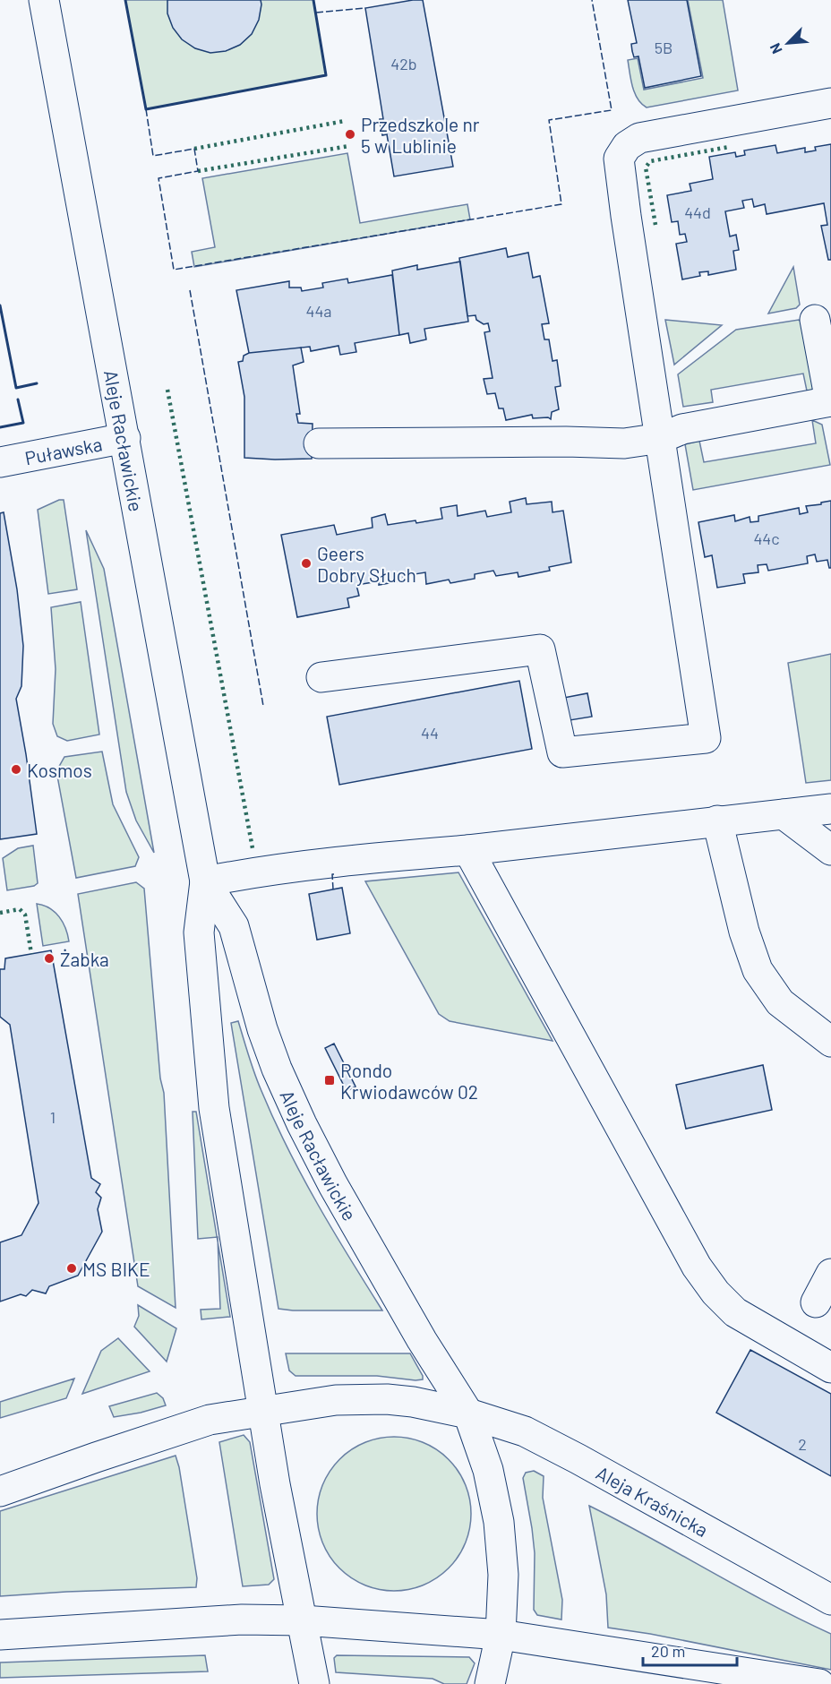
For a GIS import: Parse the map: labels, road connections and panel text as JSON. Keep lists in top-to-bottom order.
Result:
{
  "streets": {
    "street": ["Aleje Racławickie", "Puławska", "Aleja Kraśnicka"]
  },
  "crossings": [
    ["Aleje Racławickie", "Puławska"],
    ["Aleje Racławickie", "Aleja Kraśnicka"]
  ],
  "places": {
    "other": [
      "Przedszkole nr 5 w Lublinie",
      "Geers Dobry Słuch",
      "Kosmos",
      "Żabka",
      "MS BIKE"
    ],
    "transit": ["Rondo Krwiodawców 02"]
  },
  "house_numbers": [
    "5B",
    "42b",
    "44d",
    "44a",
    "44c",
    "44",
    "1",
    "2"
  ],
  "scale_bar": "20 m",
  "north": "bottom left"
}
